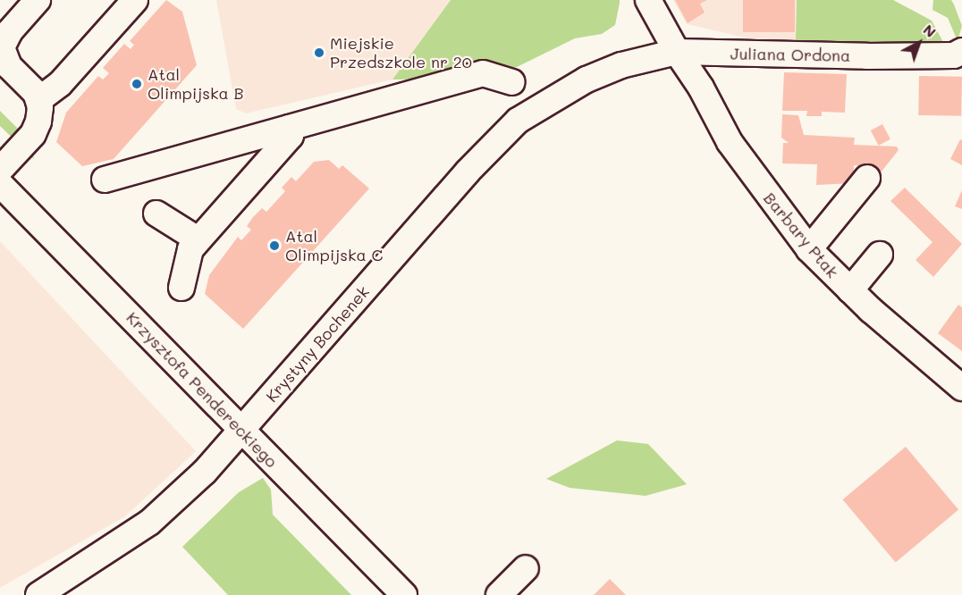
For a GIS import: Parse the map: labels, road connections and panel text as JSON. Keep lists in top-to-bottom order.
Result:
{
  "streets": {
    "street": [
      "Juliana Ordona",
      "Barbary Ptak",
      "Krystyny Bochenek",
      "Krzysztofa Pendereckiego"
    ]
  },
  "crossings": [
    ["Juliana Ordona", "Barbary Ptak"],
    ["Juliana Ordona", "Krystyny Bochenek"],
    ["Barbary Ptak", "Krystyny Bochenek"],
    ["Krystyny Bochenek", "Krzysztofa Pendereckiego"]
  ],
  "places": ["Miejskie Przedszkole nr 20", "Atal Olimpijska B", "Atal Olimpijska C"],
  "north": "top right"
}
